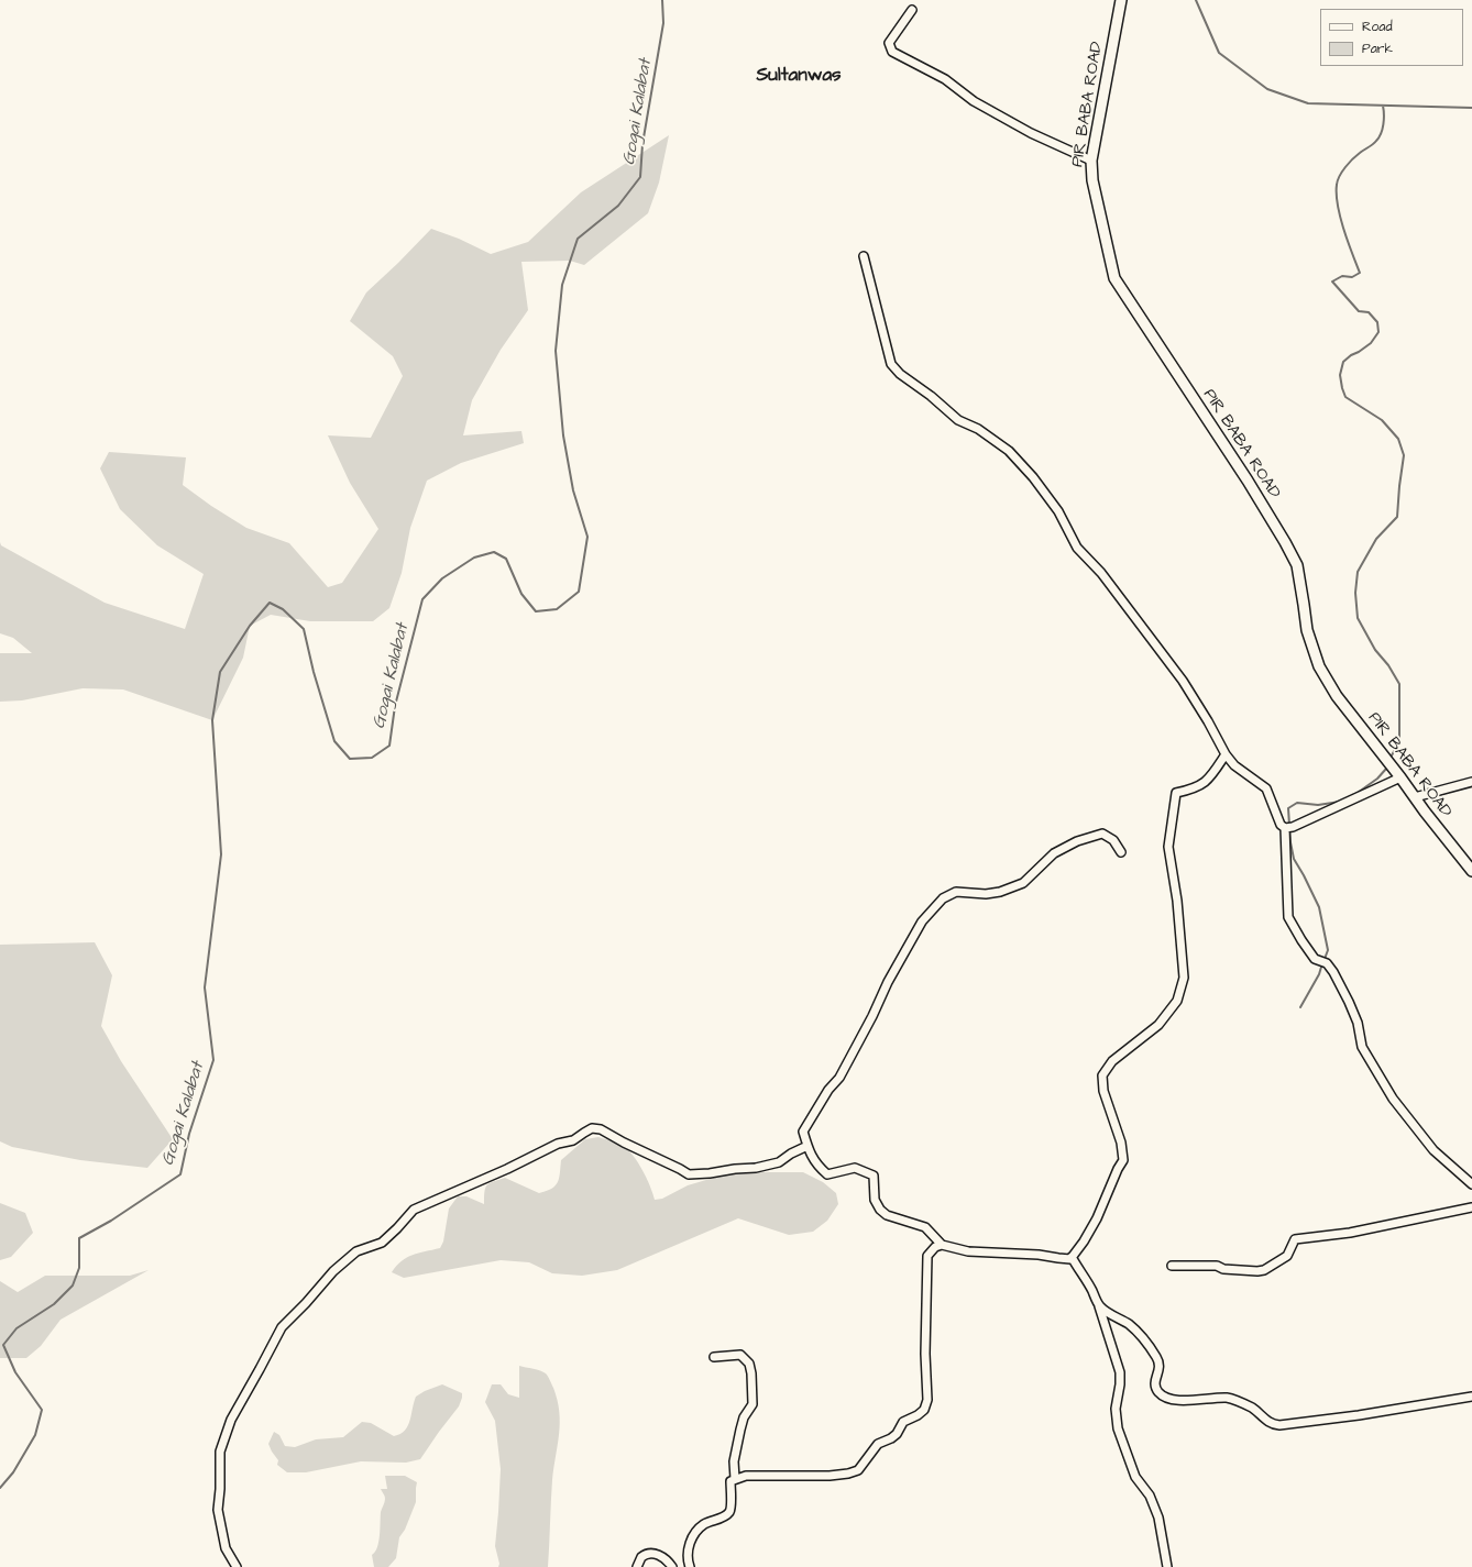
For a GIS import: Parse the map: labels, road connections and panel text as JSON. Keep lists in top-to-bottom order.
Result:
{
  "streets": {
    "main road": ["PIR BABA ROAD"]
  },
  "districts": ["Sultanwas"],
  "water": ["Gogai Kalabat"],
  "legend": ["Road", "Park"]
}
